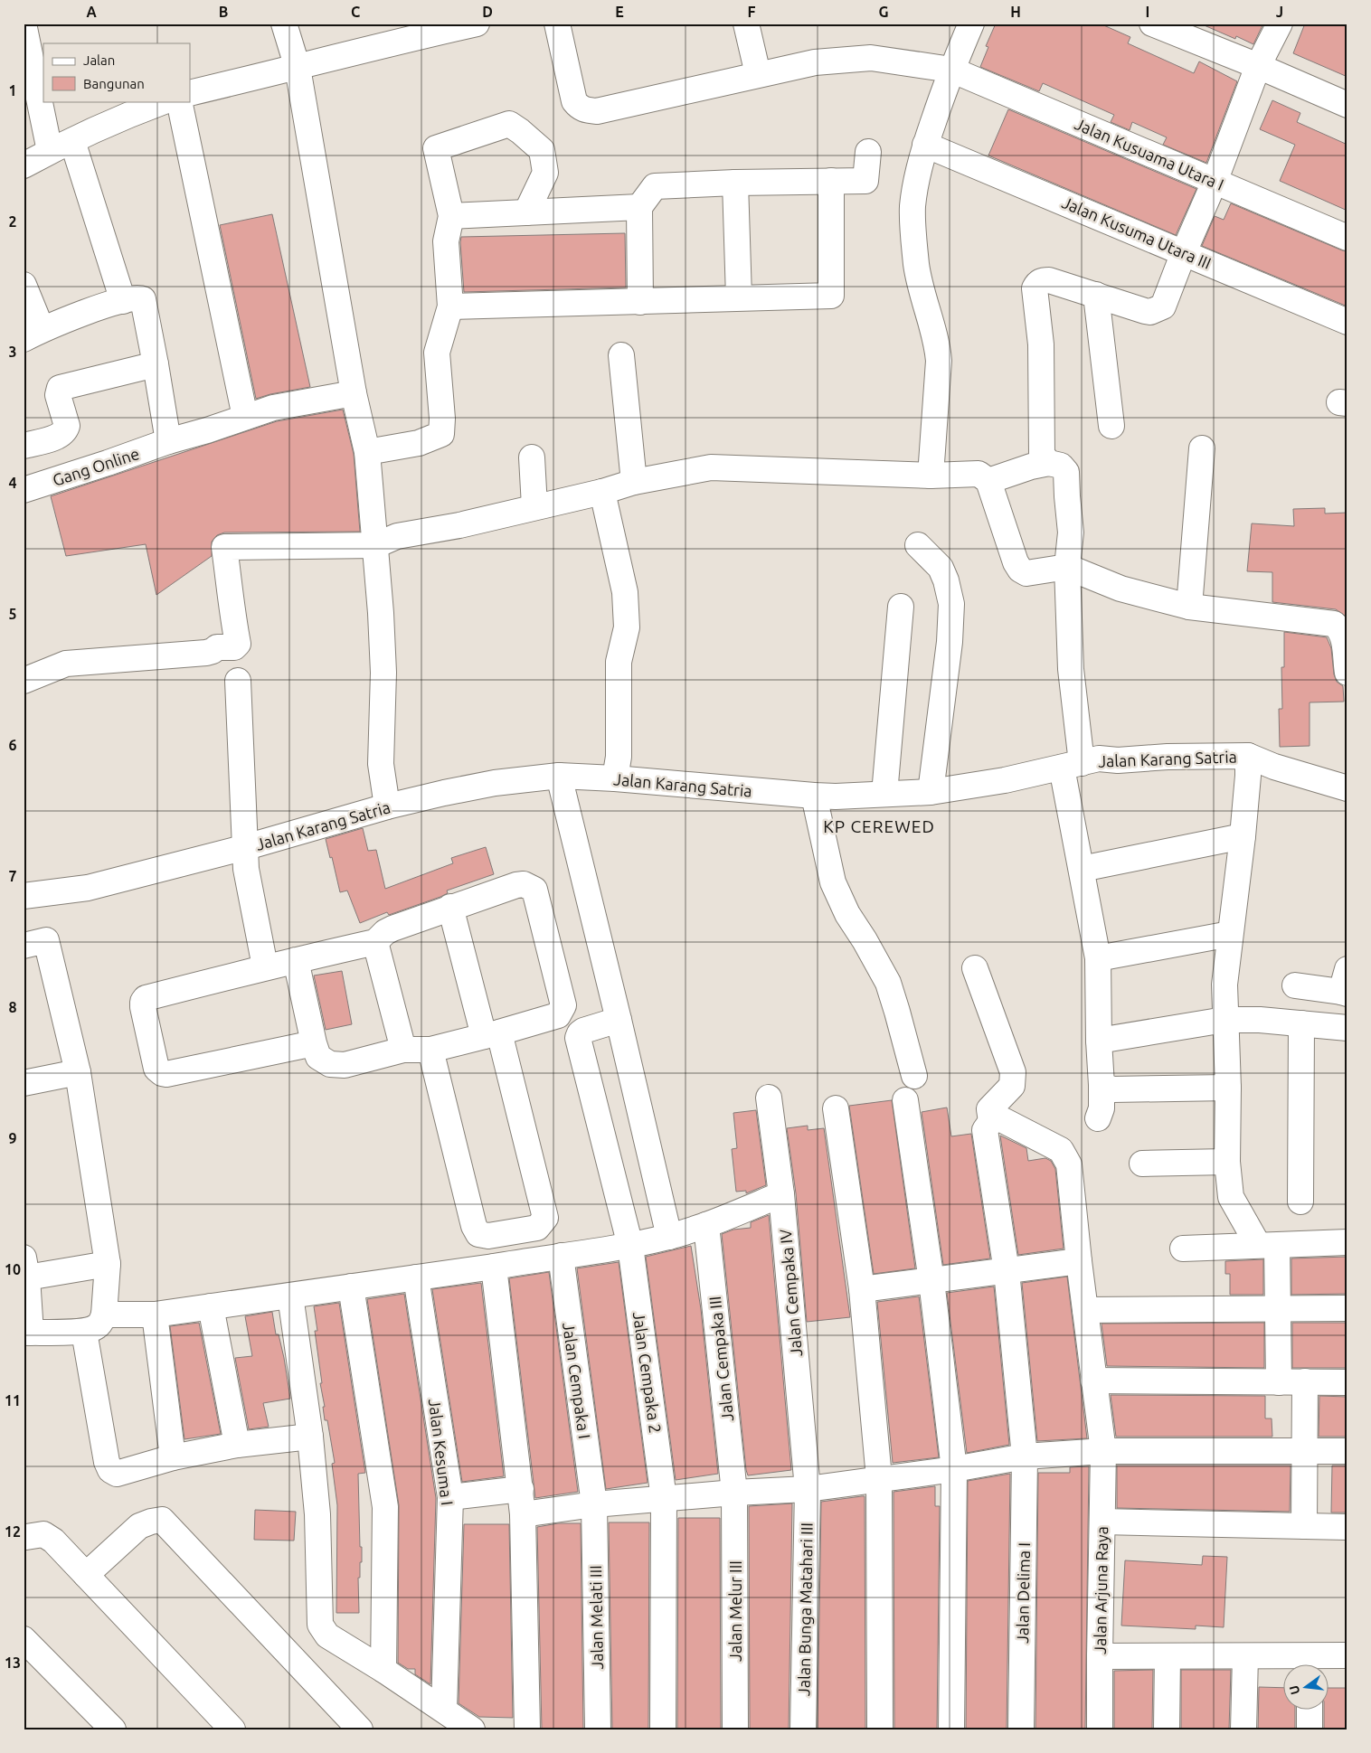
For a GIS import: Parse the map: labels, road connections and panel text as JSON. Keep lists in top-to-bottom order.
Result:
{
  "streets": {
    "street": [
      "Jalan Kusuama Utara I",
      "Jalan Kusuma Utara III",
      "Gang Online",
      "Jalan Karang Satria",
      "Jalan Cempaka IV",
      "Jalan Cempaka III",
      "Jalan Cempaka 2",
      "Jalan Cempaka I",
      "Jalan Kesuma I",
      "Jalan Arjuna Raya",
      "Jalan Delima I",
      "Jalan Bunga Matahari III",
      "Jalan Melur III",
      "Jalan Melati III"
    ]
  },
  "crossings": [
    ["Jalan Cempaka IV", "Jalan Bunga Matahari III"],
    ["Jalan Cempaka III", "Jalan Melur III"],
    ["Jalan Cempaka I", "Jalan Melati III"],
    ["Jalan Arjuna Raya", "Jalan Delima I"]
  ],
  "districts": ["KP CEREWED"],
  "legend": ["Jalan", "Bangunan"],
  "north": "left",
  "grid": {
    "columns": [
      "A",
      "B",
      "C",
      "D",
      "E",
      "F",
      "G",
      "H",
      "I",
      "J"
    ],
    "rows": [
      "1",
      "2",
      "3",
      "4",
      "5",
      "6",
      "7",
      "8",
      "9",
      "10",
      "11",
      "12",
      "13"
    ]
  }
}
